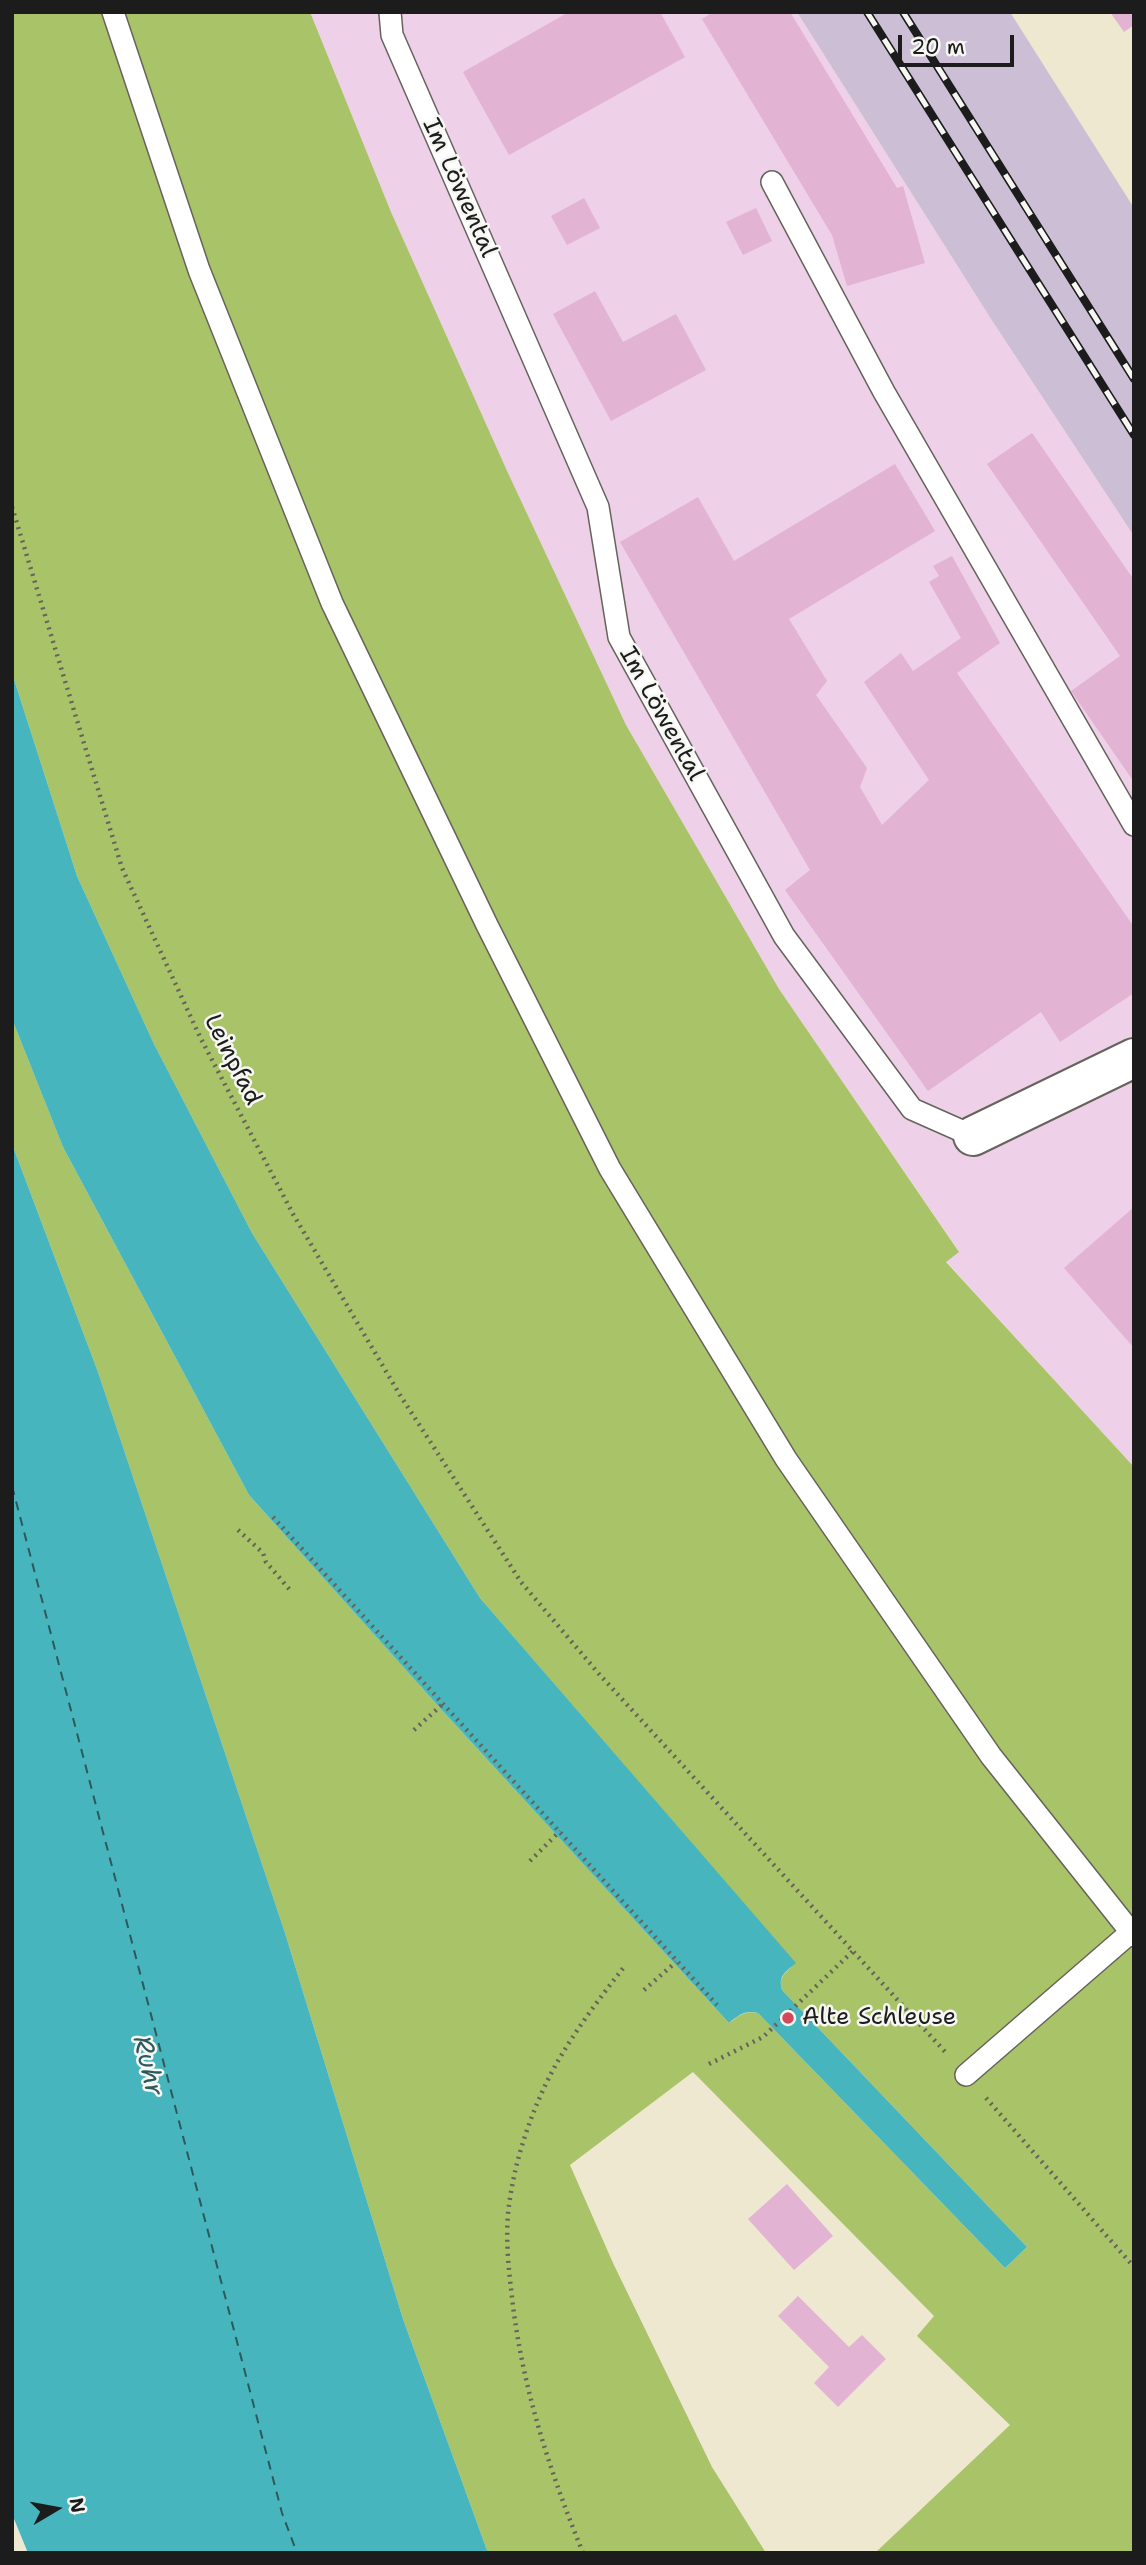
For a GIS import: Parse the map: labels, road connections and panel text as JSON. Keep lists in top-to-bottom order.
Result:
{
  "streets": {
    "street": ["Im Löwental"],
    "path": ["Leinpfad"]
  },
  "water": ["Ruhr"],
  "places": ["Alte Schleuse"],
  "scale_bar": "20 m",
  "north": "right"
}
